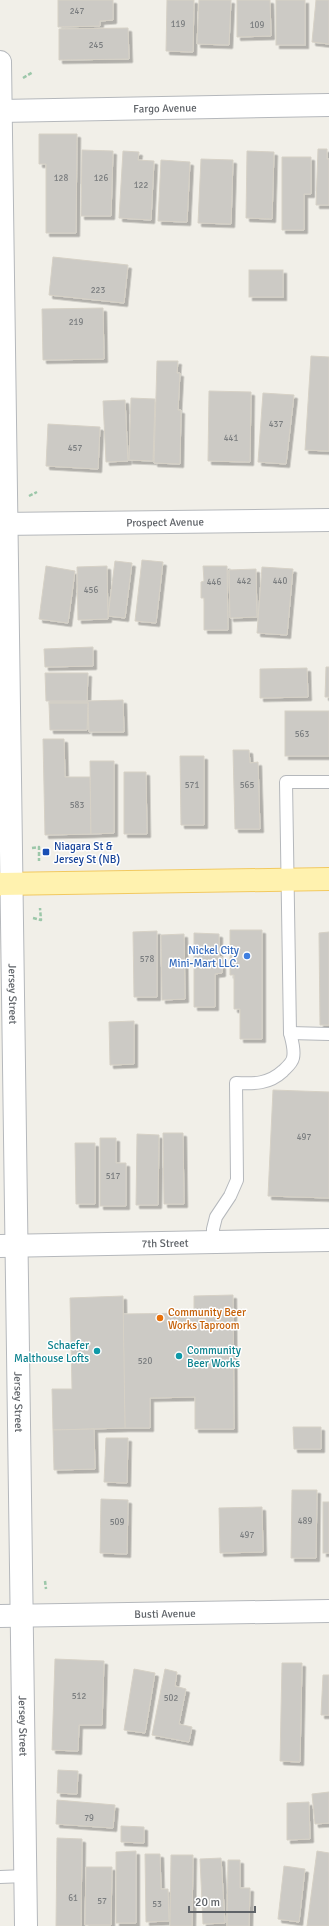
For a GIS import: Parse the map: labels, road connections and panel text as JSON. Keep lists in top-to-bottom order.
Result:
{
  "streets": {
    "street": [
      "Fargo Avenue",
      "Prospect Avenue",
      "Jersey Street",
      "7th Street",
      "Busti Avenue"
    ]
  },
  "crossings": [
    ["Fargo Avenue", "Jersey Street"],
    ["Prospect Avenue", "Jersey Street"],
    ["Jersey Street", "7th Street"],
    ["Jersey Street", "Busti Avenue"]
  ],
  "places": {
    "transit": ["Niagara St & Jersey St (NB)"],
    "other": [
      "Nickel City Mini-Mart LLC.",
      "Community Beer Works Taproom",
      "Schaefer Malthouse Lofts",
      "Community Beer Works"
    ]
  },
  "house_numbers": [
    "247",
    "119",
    "109",
    "245",
    "128",
    "126",
    "122",
    "223",
    "219",
    "437",
    "441",
    "457",
    "442",
    "440",
    "446",
    "456",
    "563",
    "571",
    "565",
    "583",
    "578",
    "497",
    "517",
    "520",
    "489",
    "509",
    "497",
    "512",
    "502",
    "79",
    "61",
    "57",
    "53"
  ],
  "scale_bar": "20 m"
}
